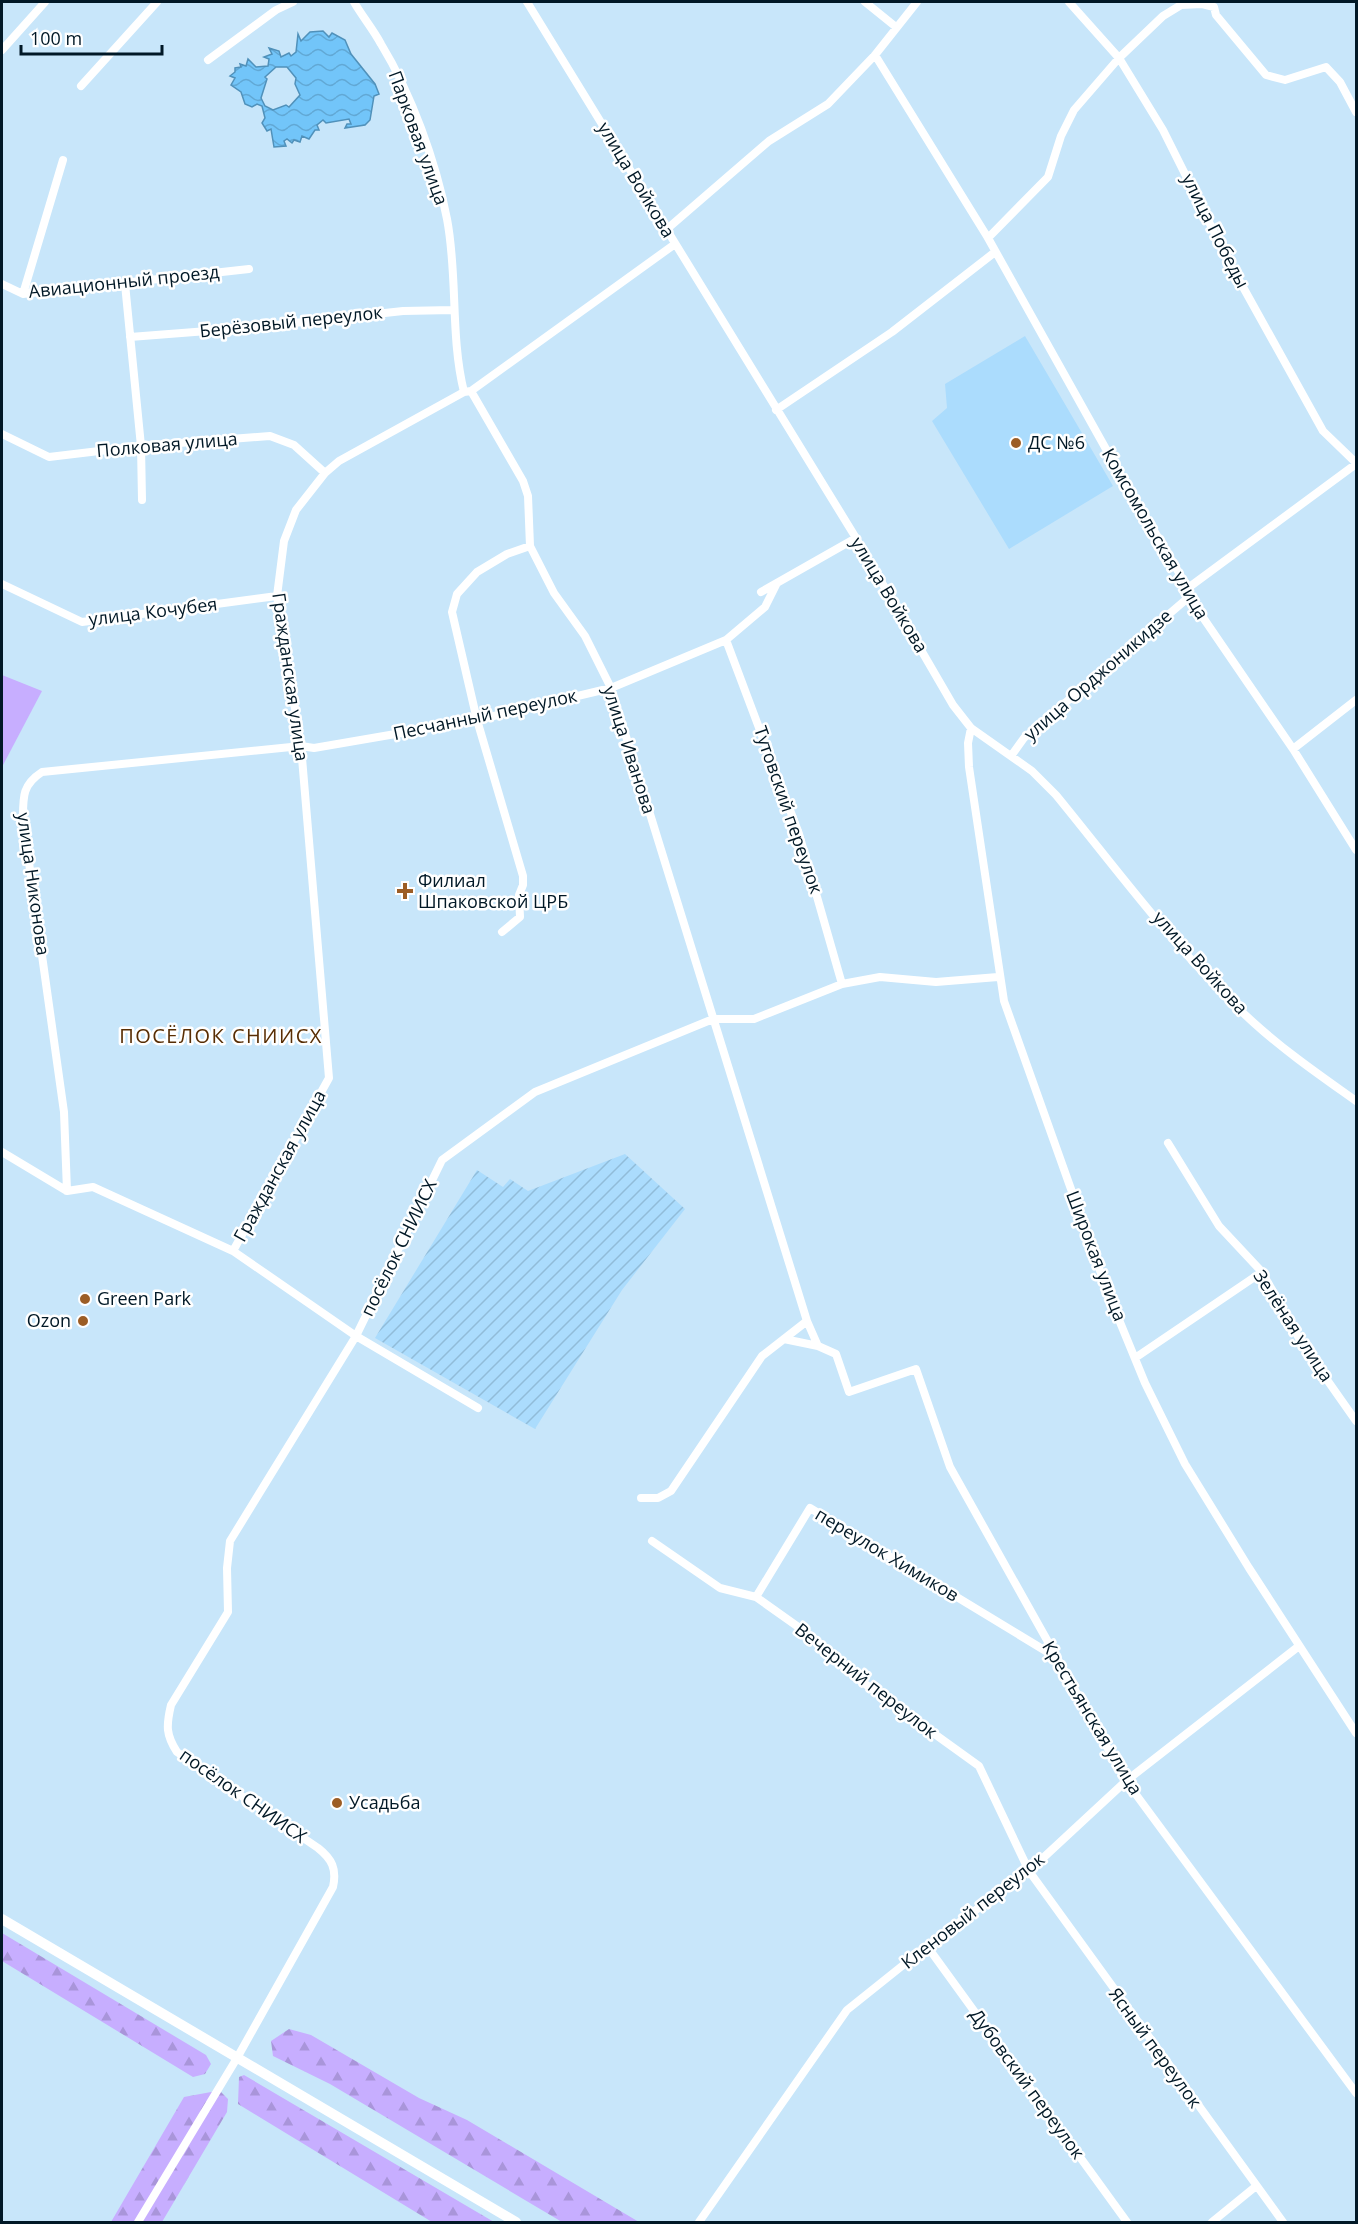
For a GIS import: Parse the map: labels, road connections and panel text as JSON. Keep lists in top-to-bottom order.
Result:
{
  "streets": {
    "street": [
      "Парковая улица",
      "улица Войкова",
      "улица Победы",
      "Авиационный проезд",
      "Берёзовый переулок",
      "Полковая улица",
      "Комсомольская улица",
      "улица Кочубея",
      "улица Орджоникидзе",
      "Гражданская улица",
      "Песчанный переулок",
      "улица Иванова",
      "Тутовский переулок",
      "улица Никонова",
      "посёлок СНИИСХ",
      "Широкая улица",
      "Зелёная улица",
      "переулок Химиков",
      "Вечерний переулок",
      "Крестьянская улица",
      "Кленовый переулок",
      "Ясный переулок",
      "Дубовский переулок"
    ]
  },
  "crossings": [
    ["Парковая улица", "Берёзовый переулок"],
    ["Парковая улица", "Гражданская улица"],
    ["Парковая улица", "улица Иванова"],
    ["улица Войкова", "улица Орджоникидзе"],
    ["улица Войкова", "Гражданская улица"],
    ["улица Войкова", "Широкая улица"],
    ["улица Победы", "улица Орджоникидзе"],
    ["Полковая улица", "Гражданская улица"],
    ["Комсомольская улица", "улица Орджоникидзе"],
    ["улица Кочубея", "Гражданская улица"],
    ["Гражданская улица", "Песчанный переулок"],
    ["Гражданская улица", "улица Иванова"],
    ["Гражданская улица", "улица Никонова"],
    ["Гражданская улица", "посёлок СНИИСХ"],
    ["Песчанный переулок", "улица Иванова"],
    ["Песчанный переулок", "Тутовский переулок"],
    ["Песчанный переулок", "улица Никонова"],
    ["улица Иванова", "посёлок СНИИСХ"],
    ["улица Иванова", "Крестьянская улица"],
    ["улица Никонова", "посёлок СНИИСХ"],
    ["Широкая улица", "Кленовый переулок"],
    ["переулок Химиков", "Вечерний переулок"],
    ["переулок Химиков", "Крестьянская улица"],
    ["Вечерний переулок", "Кленовый переулок"],
    ["Вечерний переулок", "Ясный переулок"],
    ["Крестьянская улица", "Кленовый переулок"],
    ["Кленовый переулок", "Ясный переулок"],
    ["Кленовый переулок", "Дубовский переулок"]
  ],
  "districts": ["ПОСЁЛОК СНИИСХ"],
  "places": {
    "other": [
      "ДС №6",
      "Green Park",
      "Ozon",
      "Усадьба"
    ],
    "health": ["Филиал Шпаковской ЦРБ"]
  },
  "scale_bar": "100 m"
}
